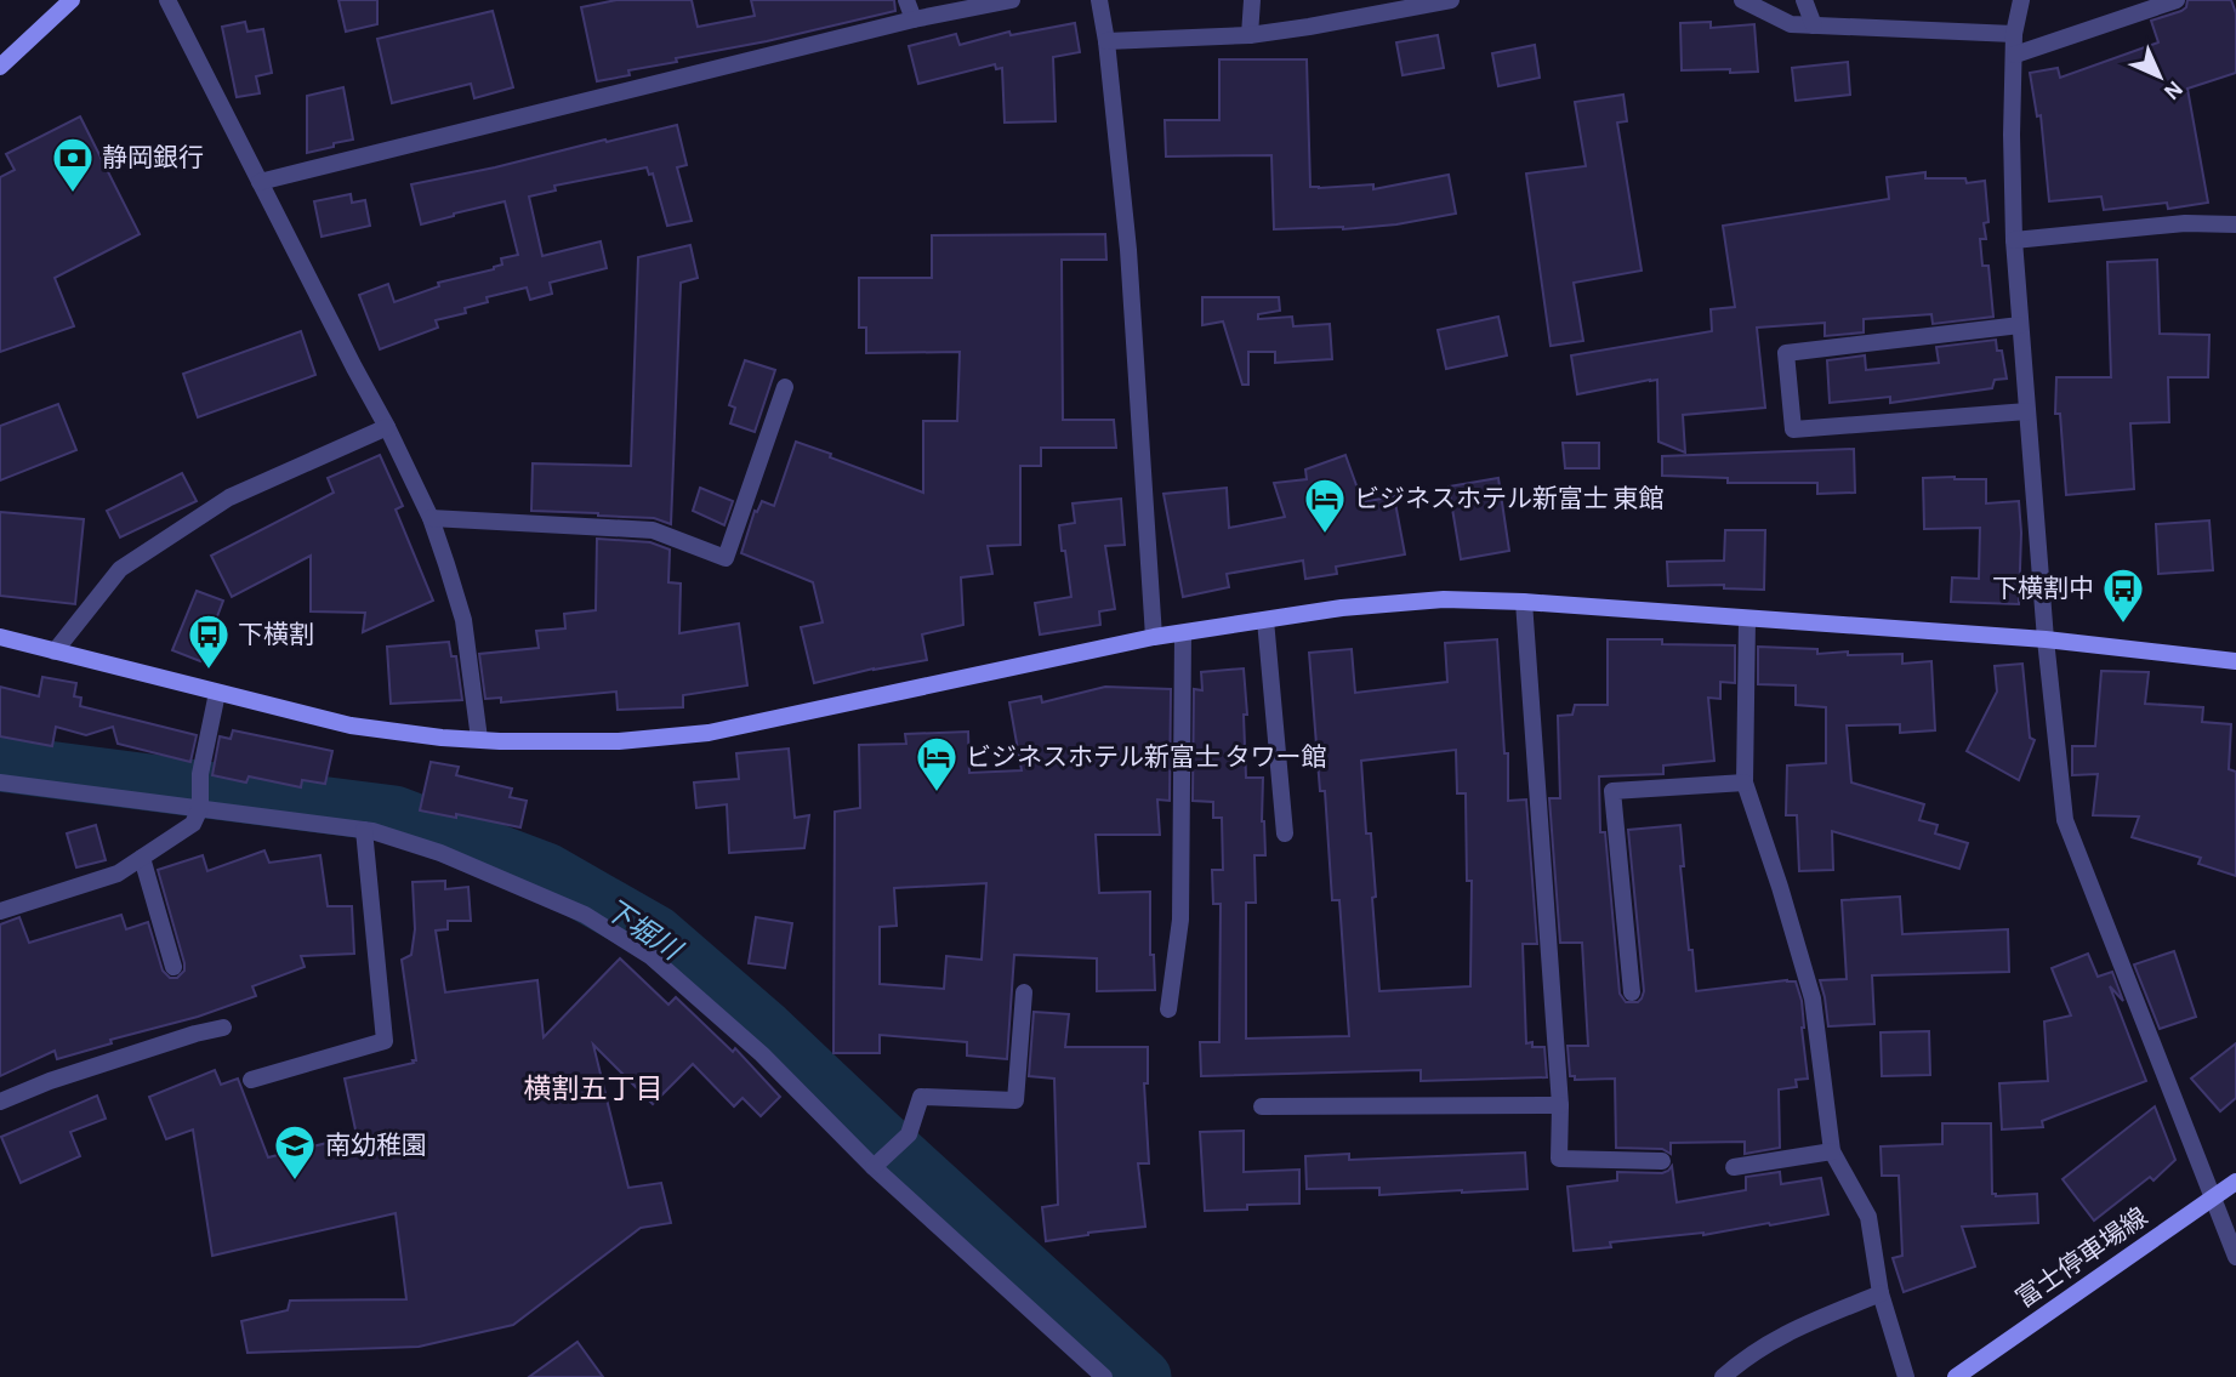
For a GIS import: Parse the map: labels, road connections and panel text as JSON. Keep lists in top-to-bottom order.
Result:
{
  "streets": {
    "street": ["富士停車場線"]
  },
  "districts": ["横割五丁目"],
  "water": ["下堀川"],
  "places": {
    "bank": ["静岡銀行"],
    "hotel": ["ビジネスホテル新富士 東館", "ビジネスホテル新富士 タワー館"],
    "bus stop": ["下横割中", "下横割"],
    "school or university": ["南幼稚園"]
  },
  "north": "bottom right"
}
